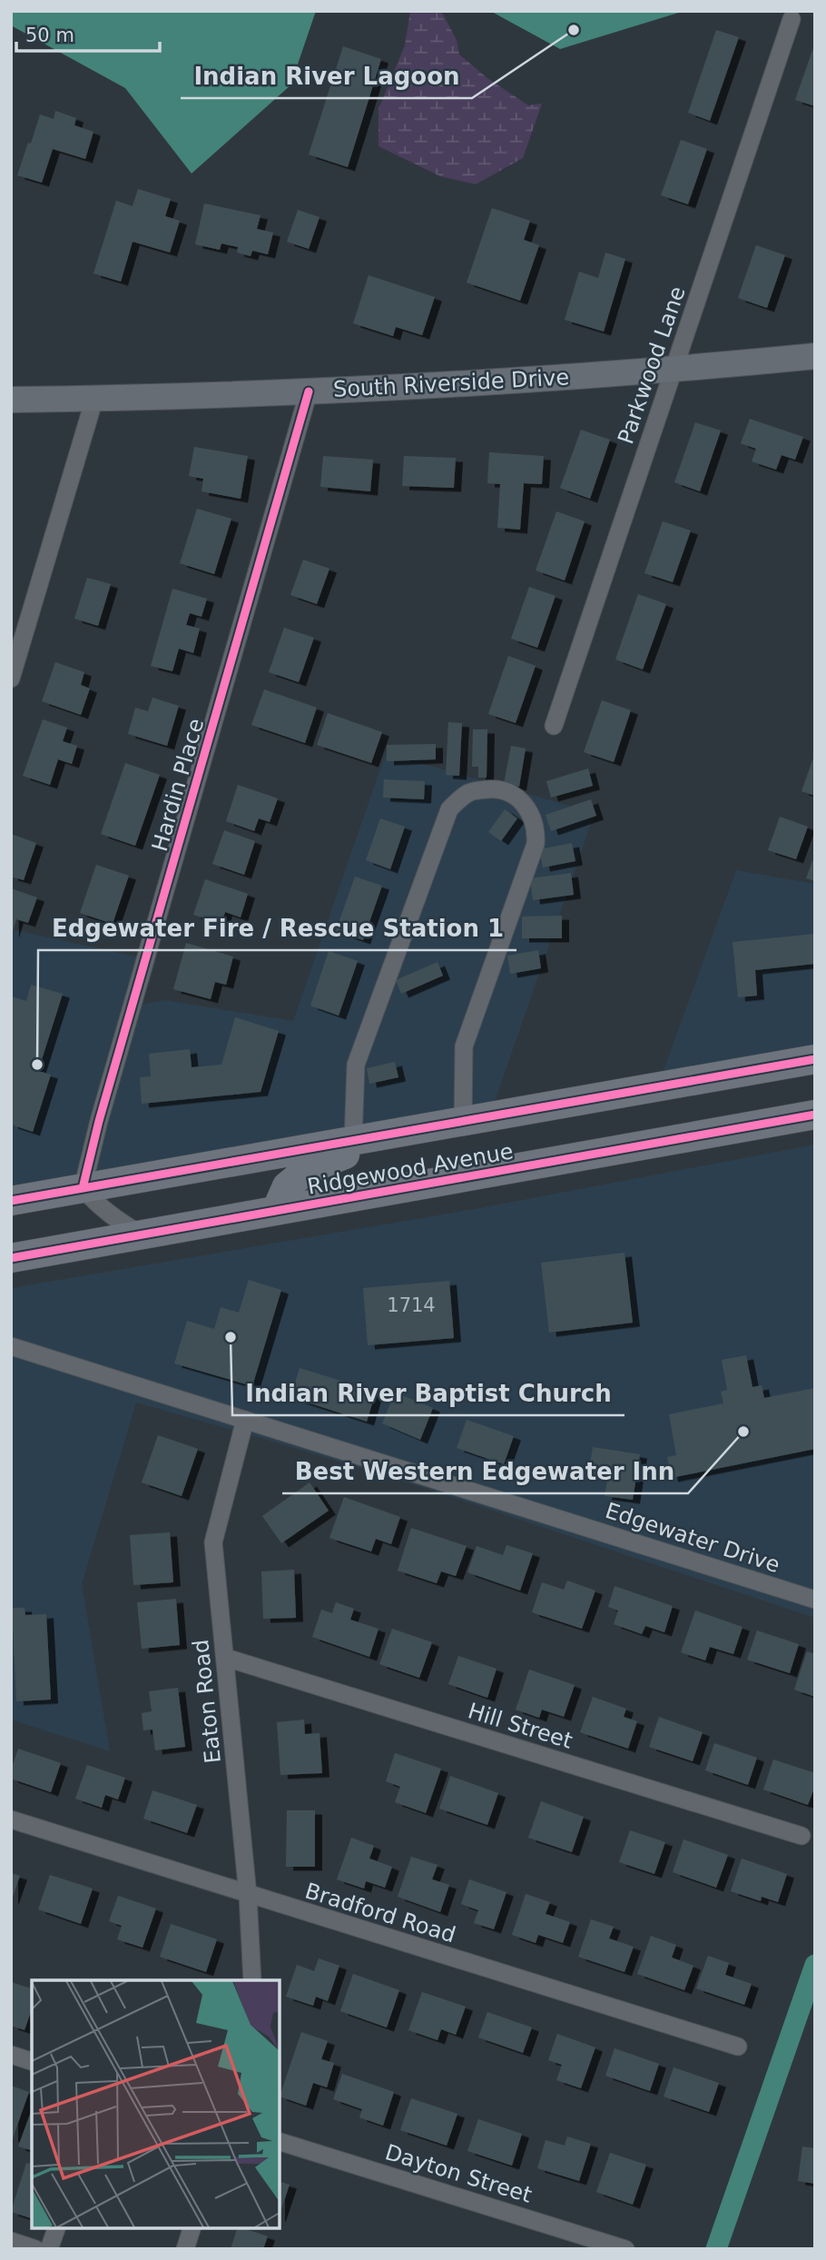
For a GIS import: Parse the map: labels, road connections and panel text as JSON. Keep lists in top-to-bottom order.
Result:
{
  "streets": {
    "main road": ["Ridgewood Avenue"],
    "street": [
      "Parkwood Lane",
      "South Riverside Drive",
      "Hardin Place",
      "Edgewater Drive",
      "Eaton Road",
      "Hill Street",
      "Bradford Road",
      "Dayton Street"
    ]
  },
  "crossings": [
    ["Parkwood Lane", "South Riverside Drive"],
    ["South Riverside Drive", "Hardin Place"],
    ["Hardin Place", "Ridgewood Avenue"],
    ["Edgewater Drive", "Eaton Road"],
    ["Eaton Road", "Hill Street"],
    ["Eaton Road", "Bradford Road"]
  ],
  "places": [
    "Indian River Lagoon",
    "Edgewater Fire / Rescue Station 1",
    "Indian River Baptist Church",
    "Best Western Edgewater Inn"
  ],
  "house_numbers": ["1714"],
  "scale_bar": "50 m"
}
